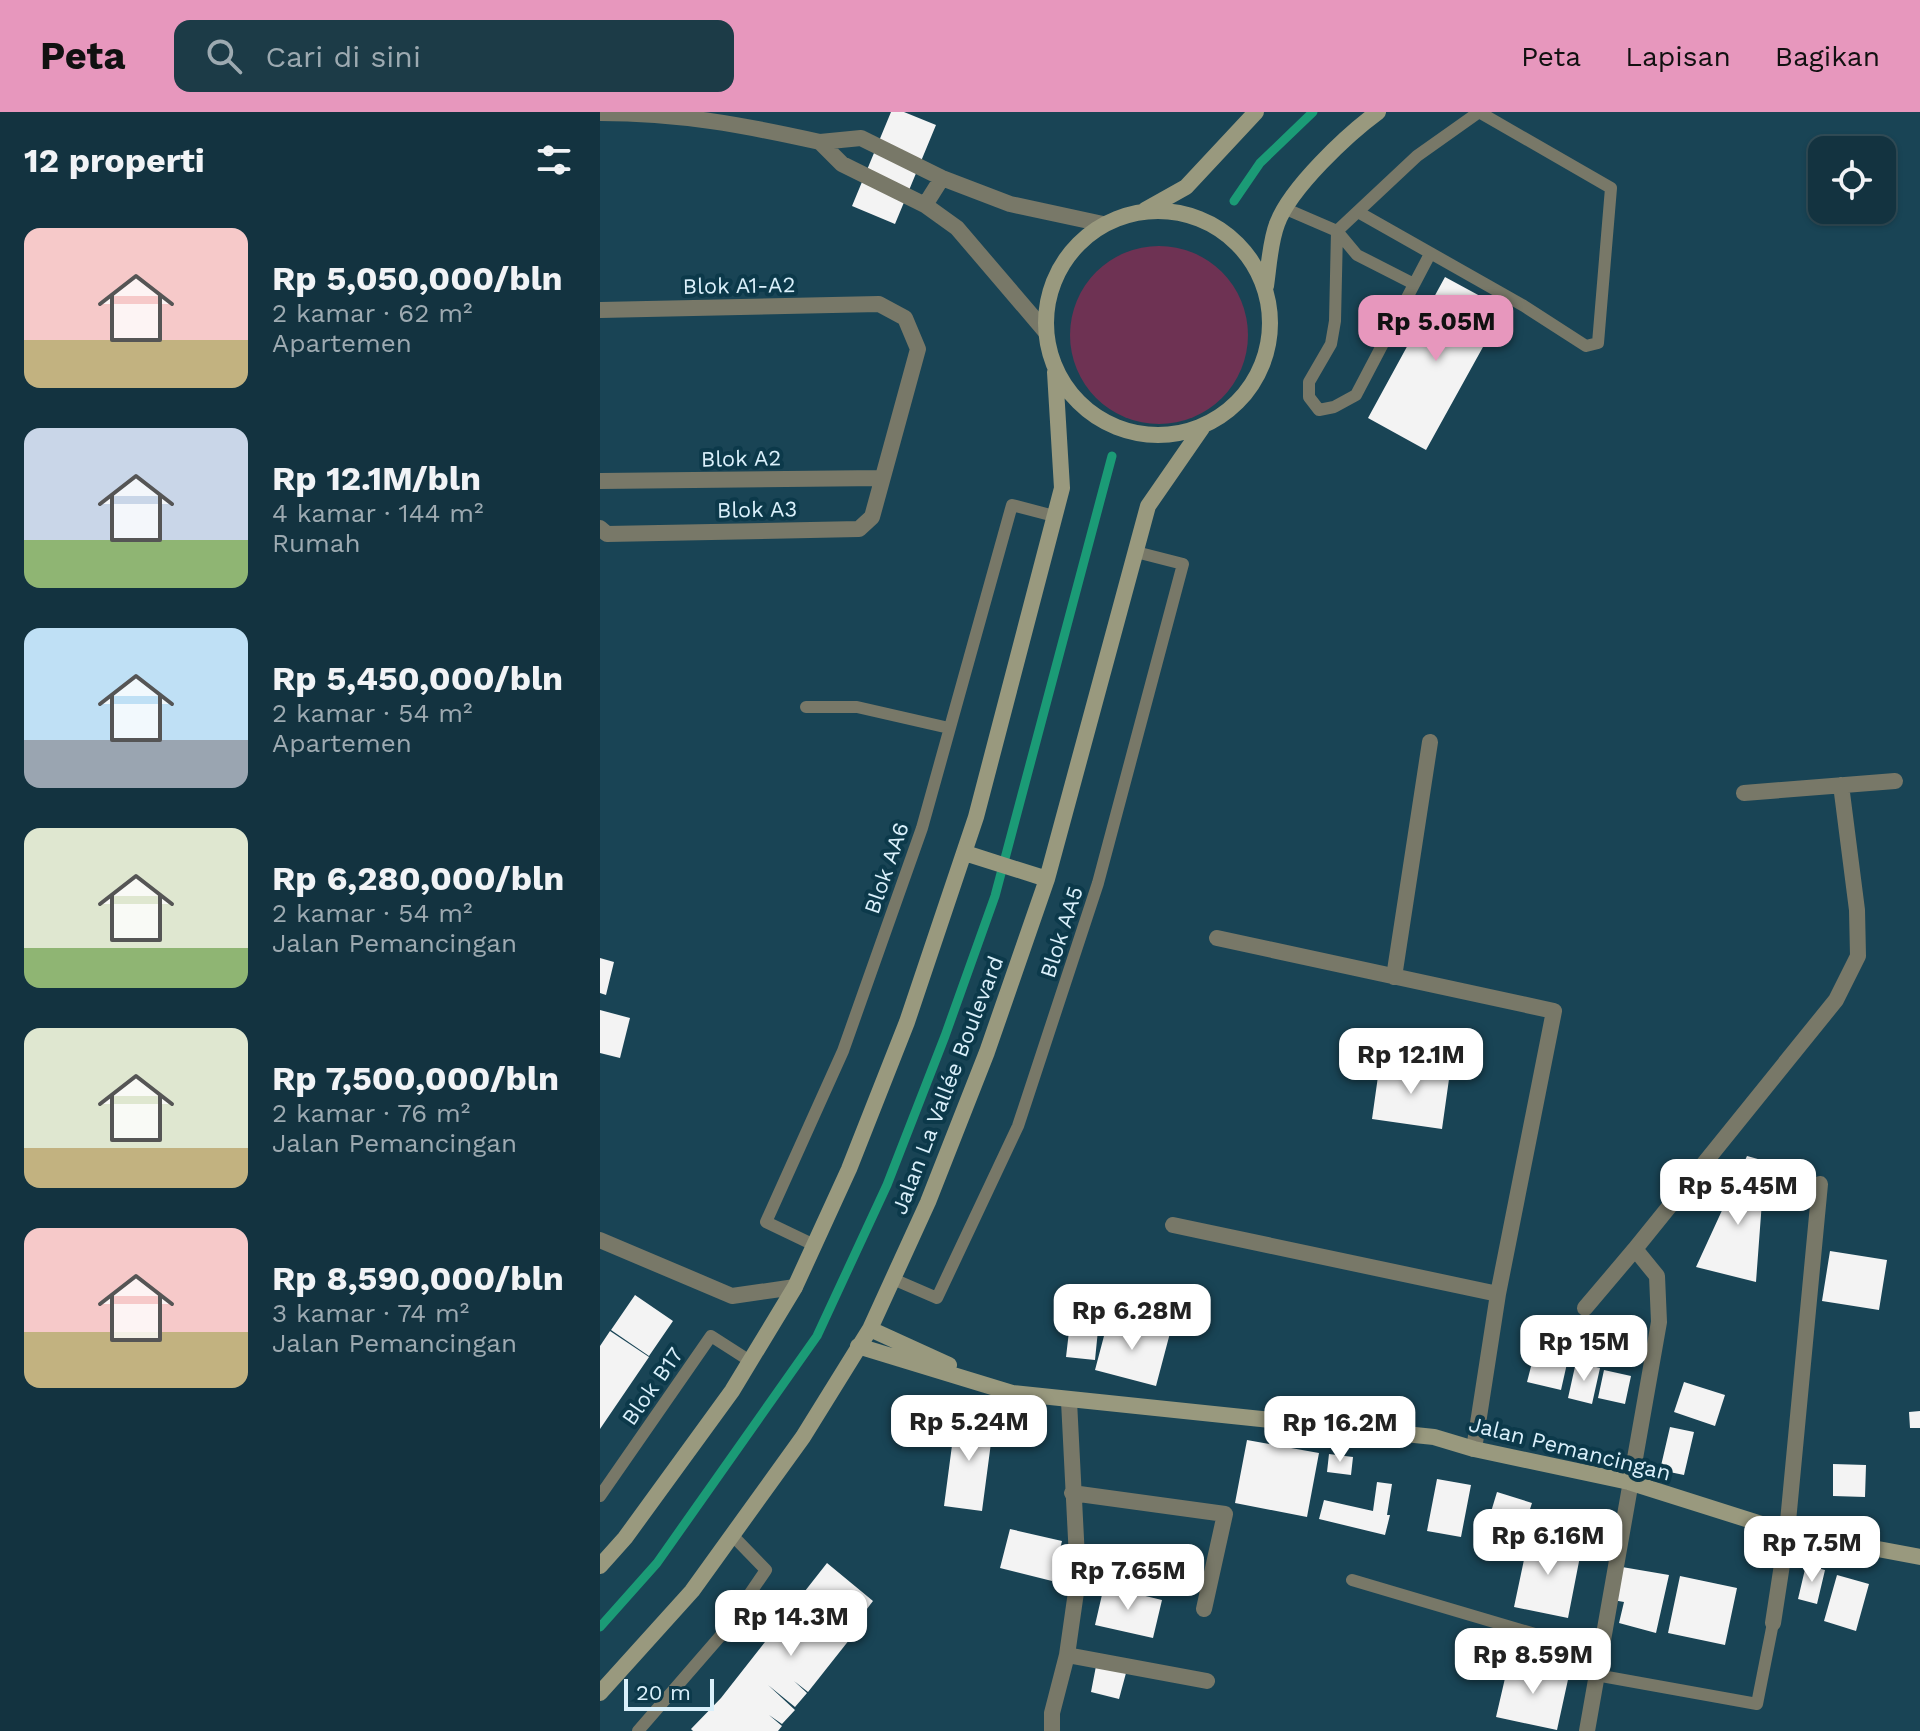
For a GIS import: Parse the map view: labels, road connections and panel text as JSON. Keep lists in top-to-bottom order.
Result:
{
  "streets": {
    "street": [
      "Blok A1-A2",
      "Blok A2",
      "Blok A3",
      "Jalan La Vallée Boulevard",
      "Jalan Pemancingan"
    ],
    "lane": ["Blok AA6", "Blok AA5", "Blok B17"]
  },
  "crossings": [
    ["Blok A1-A2", "Blok A3"],
    ["Blok A2", "Blok A3"],
    ["Blok AA5", "Jalan La Vallée Boulevard"],
    ["Jalan La Vallée Boulevard", "Jalan Pemancingan"]
  ],
  "scale_bar": "20 m",
  "page": {
    "header": "Peta",
    "search": "Cari di sini",
    "nav": ["Peta", "Lapisan", "Bagikan"],
    "heading": "12 properti",
    "list": [
      {
        "name": "Rp 5,050,000/bln",
        "note": "2 kamar · 62 m² · Apartemen"
      },
      {
        "name": "Rp 12.1M/bln",
        "note": "4 kamar · 144 m² · Rumah"
      },
      {
        "name": "Rp 5,450,000/bln",
        "note": "2 kamar · 54 m² · Apartemen"
      },
      {
        "name": "Rp 6,280,000/bln",
        "note": "2 kamar · 54 m² · Jalan Pemancingan"
      },
      {
        "name": "Rp 7,500,000/bln",
        "note": "2 kamar · 76 m² · Jalan Pemancingan"
      },
      {
        "name": "Rp 8,590,000/bln",
        "note": "3 kamar · 74 m² · Jalan Pemancingan"
      }
    ],
    "price": [
      "Rp 5.05M",
      "Rp 12.1M",
      "Rp 5.45M",
      "Rp 6.28M",
      "Rp 15M",
      "Rp 5.24M",
      "Rp 16.2M",
      "Rp 6.16M",
      "Rp 7.5M",
      "Rp 7.65M",
      "Rp 14.3M",
      "Rp 8.59M"
    ],
    "scale": "20 m"
  }
}
